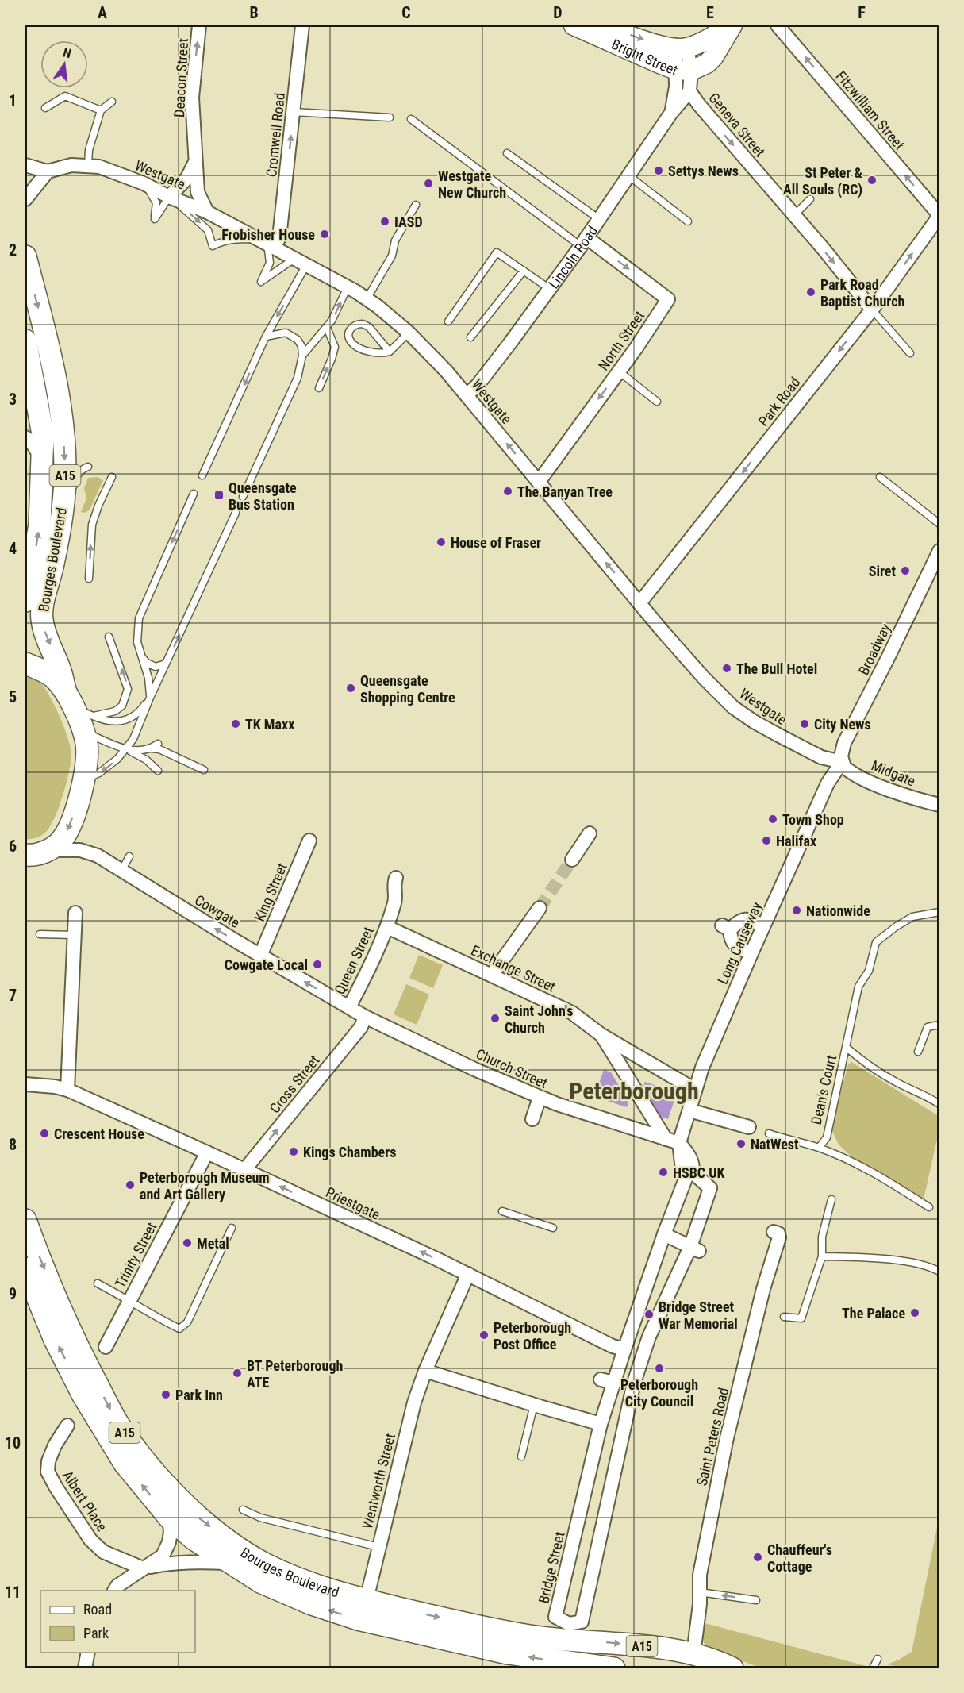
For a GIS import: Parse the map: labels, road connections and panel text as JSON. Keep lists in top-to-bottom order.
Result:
{
  "streets": {
    "main road": ["A15", "Bourges Boulevard"],
    "street": [
      "Bright Street",
      "Deacon Street",
      "Fitzwilliam Street",
      "Geneva Street",
      "Cromwell Road",
      "Westgate",
      "Lincoln Road",
      "North Street",
      "Park Road",
      "Broadway",
      "Midgate",
      "King Street",
      "Cowgate",
      "Long Causeway",
      "Queen Street",
      "Exchange Street",
      "Church Street",
      "Cross Street",
      "Priestgate",
      "Trinity Street",
      "Saint Peters Road",
      "Wentworth Street",
      "Albert Place",
      "Bridge Street"
    ],
    "lane": ["Dean's Court"]
  },
  "crossings": [
    ["Bright Street", "Lincoln Road"],
    ["Deacon Street", "Westgate"],
    ["Fitzwilliam Street", "Park Road"],
    ["Geneva Street", "Lincoln Road"],
    ["Geneva Street", "Park Road"],
    ["Cromwell Road", "Westgate"],
    ["Westgate", "Lincoln Road"],
    ["Westgate", "North Street"],
    ["Westgate", "Park Road"],
    ["Westgate", "Broadway"],
    ["Westgate", "Midgate"],
    ["Westgate", "Long Causeway"],
    ["Lincoln Road", "North Street"],
    ["Bourges Boulevard", "Saint Peters Road"],
    ["Bourges Boulevard", "Wentworth Street"],
    ["Broadway", "Midgate"],
    ["Broadway", "Long Causeway"],
    ["Midgate", "Long Causeway"],
    ["King Street", "Cowgate"],
    ["Cowgate", "Queen Street"],
    ["Cowgate", "Church Street"],
    ["Cowgate", "Cross Street"],
    ["Long Causeway", "Exchange Street"],
    ["Long Causeway", "Church Street"],
    ["Long Causeway", "Bridge Street"],
    ["Queen Street", "Exchange Street"],
    ["Church Street", "Cross Street"],
    ["Church Street", "Bridge Street"],
    ["Cross Street", "Priestgate"],
    ["Priestgate", "Trinity Street"],
    ["Priestgate", "Wentworth Street"],
    ["Priestgate", "Bridge Street"]
  ],
  "one_way": [
    "Deacon Street",
    "Fitzwilliam Street",
    "Geneva Street",
    "Cromwell Road",
    "Cowgate",
    "Cross Street",
    "Priestgate"
  ],
  "districts": ["Peterborough"],
  "places": {
    "other": [
      "Settys News",
      "St Peter & All Souls (RC)",
      "Westgate New Church",
      "IASD",
      "Frobisher House",
      "Park Road Baptist Church",
      "The Banyan Tree",
      "House of Fraser",
      "Siret",
      "The Bull Hotel",
      "Queensgate Shopping Centre",
      "TK Maxx",
      "City News",
      "Town Shop",
      "Halifax",
      "Nationwide",
      "Cowgate Local",
      "Saint John's Church",
      "Crescent House",
      "NatWest",
      "Kings Chambers",
      "HSBC UK",
      "Peterborough Museum and Art Gallery",
      "Metal",
      "The Palace",
      "Bridge Street War Memorial",
      "Peterborough Post Office",
      "Peterborough City Council",
      "BT Peterborough ATE",
      "Park Inn",
      "Chauffeur's Cottage"
    ],
    "transit": ["Queensgate Bus Station"]
  },
  "legend": ["Road", "Park"],
  "north": "top",
  "grid": {
    "columns": [
      "A",
      "B",
      "C",
      "D",
      "E",
      "F"
    ],
    "rows": [
      "1",
      "2",
      "3",
      "4",
      "5",
      "6",
      "7",
      "8",
      "9",
      "10",
      "11"
    ]
  }
}
